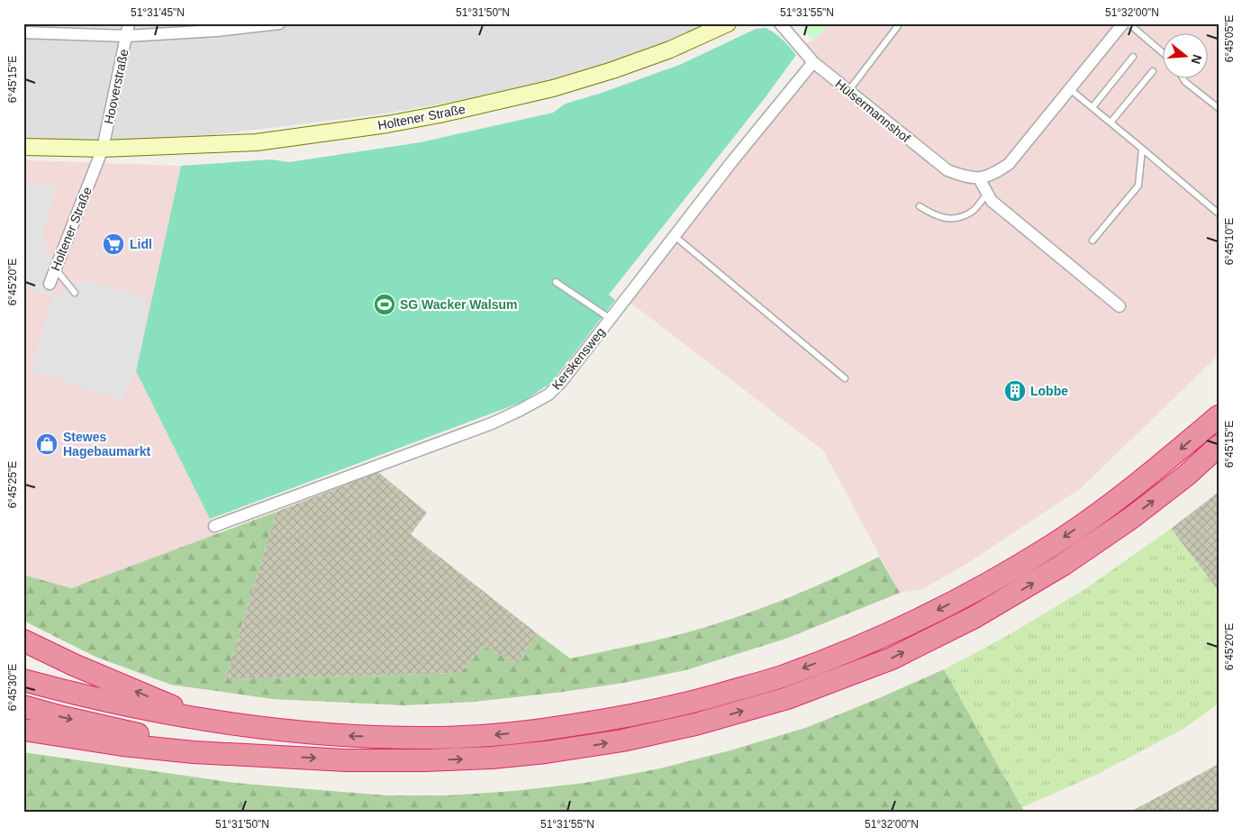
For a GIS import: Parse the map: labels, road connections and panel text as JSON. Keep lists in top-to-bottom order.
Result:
{
  "streets": {
    "street": [
      "Hooverstraße",
      "Hülsermannshof",
      "Holtener Straße",
      "Kerskensweg"
    ]
  },
  "crossings": [
    ["Hooverstraße", "Holtener Straße"],
    ["Hülsermannshof", "Kerskensweg"]
  ],
  "places": {
    "supermarket": ["Lidl"],
    "sports": ["SG Wacker Walsum"],
    "building": ["Lobbe"],
    "shop": ["Stewes Hagebaumarkt"]
  },
  "north": "right",
  "coordinates": [
    "51°31'45\"N",
    "51°31'50\"N",
    "51°31'55\"N",
    "51°32'00\"N",
    "6°45'05\"E",
    "6°45'15\"E",
    "6°45'10\"E",
    "6°45'20\"E",
    "6°45'25\"E",
    "6°45'30\"E"
  ]
}
